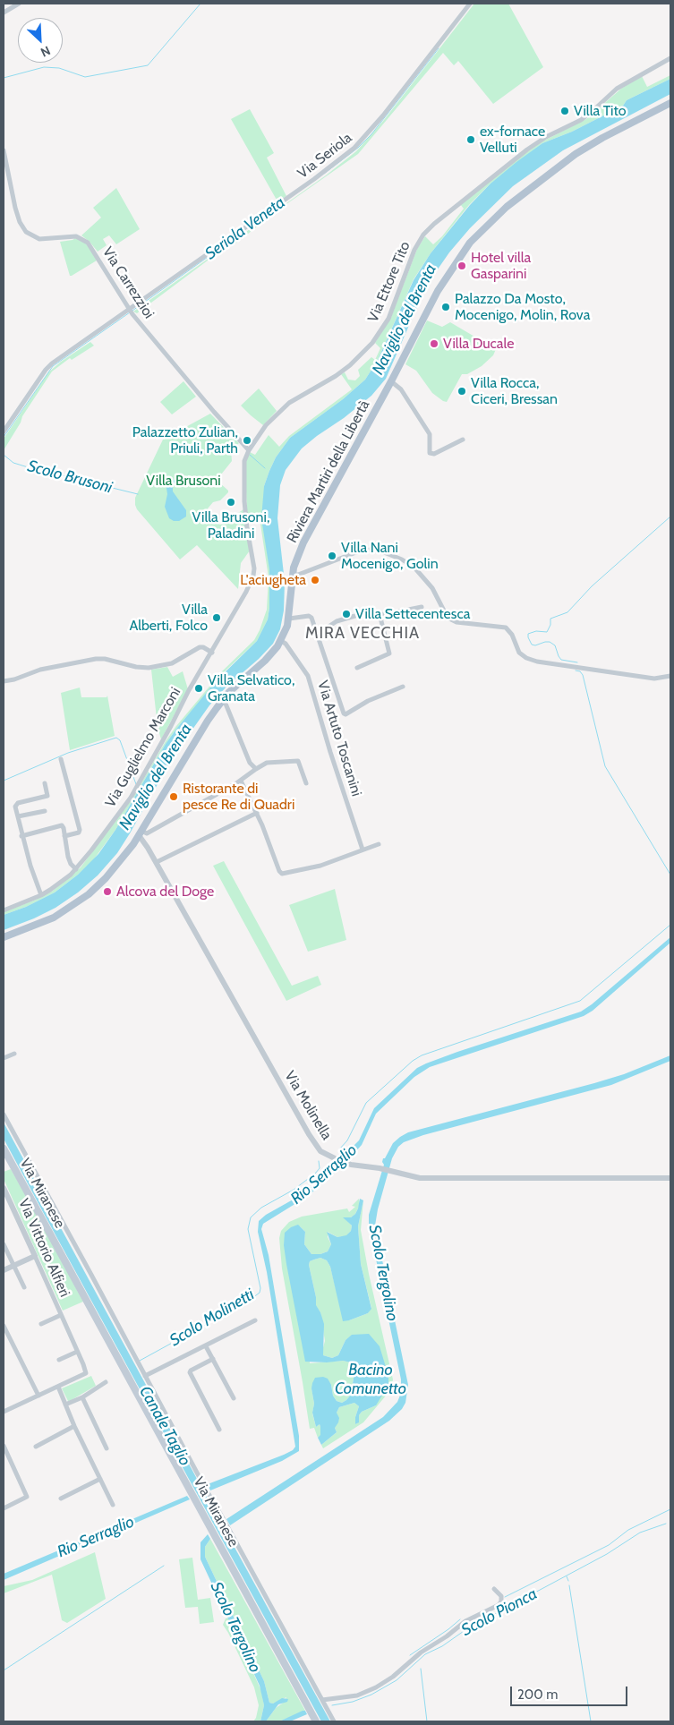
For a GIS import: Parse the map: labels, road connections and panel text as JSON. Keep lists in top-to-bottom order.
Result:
{
  "streets": {
    "main road": ["Riviera Martiri della Libertà", "Via Miranese"],
    "street": [
      "Via Seriola",
      "Via Ettore Tito",
      "Via Carrezzioi",
      "Via Artuto Toscanini",
      "Via Guglielmo Marconi",
      "Via Molinella",
      "Via Vittorio Alfieri"
    ]
  },
  "crossings": [
    ["Via Seriola", "Via Carrezzioi"],
    ["Via Ettore Tito", "Via Carrezzioi"],
    ["Via Ettore Tito", "Via Guglielmo Marconi"],
    ["Riviera Martiri della Libertà", "Via Artuto Toscanini"],
    ["Riviera Martiri della Libertà", "Via Molinella"]
  ],
  "districts": ["MIRA VECCHIA"],
  "water": [
    "Seriola Veneta",
    "Naviglio del Brenta",
    "Scolo Brusoni",
    "Rio Serraglio",
    "Scolo Tergolino",
    "Scolo Molinetti",
    "Bacino Comunetto",
    "Canale Taglio",
    "Scolo Pionca"
  ],
  "parks": ["Villa Brusoni"],
  "places": [
    "Villa Tito",
    "ex-fornace Velluti",
    "Hotel villa Gasparini",
    "Palazzo Da Mosto, Mocenigo, Molin, Rova",
    "Villa Ducale",
    "Villa Rocca, Ciceri, Bressan",
    "Palazzetto Zulian, Priuli, Parth",
    "Villa Brusoni, Paladini",
    "Villa Nani Mocenigo, Golin",
    "L'aciugheta",
    "Villa Settecentesca",
    "Villa Alberti, Folco",
    "Villa Selvatico, Granata",
    "Ristorante di pesce Re di Quadri",
    "Alcova del Doge"
  ],
  "scale_bar": "200 m",
  "north": "bottom right"
}
